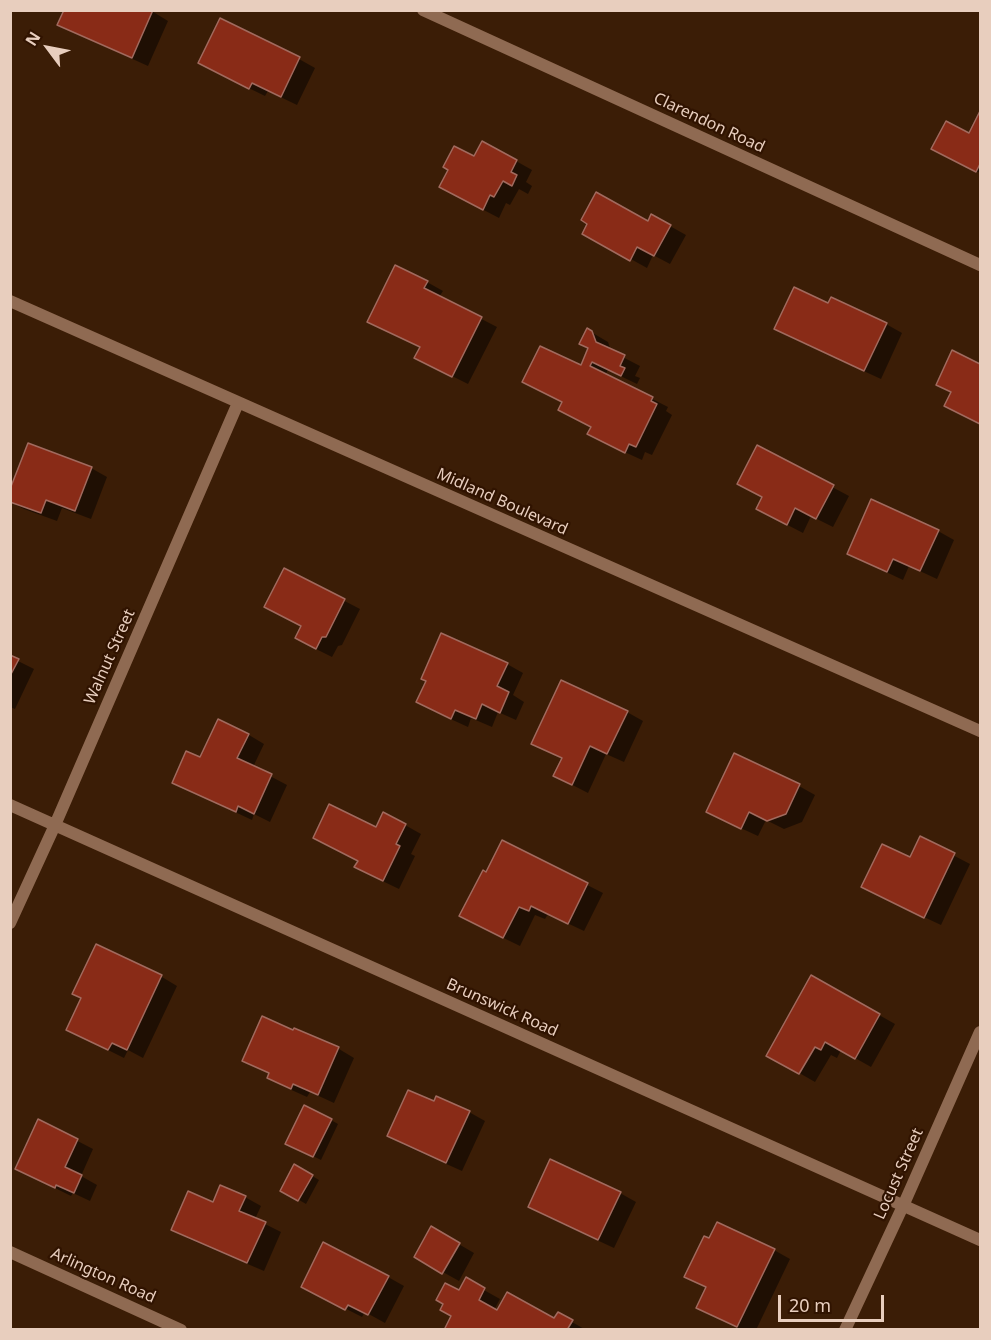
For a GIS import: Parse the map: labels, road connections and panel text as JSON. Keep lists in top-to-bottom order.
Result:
{
  "streets": {
    "street": [
      "Clarendon Road",
      "Midland Boulevard",
      "Walnut Street",
      "Brunswick Road",
      "Locust Street",
      "Arlington Road"
    ]
  },
  "crossings": [
    ["Midland Boulevard", "Walnut Street"],
    ["Walnut Street", "Brunswick Road"],
    ["Brunswick Road", "Locust Street"]
  ],
  "scale_bar": "20 m",
  "north": "top left"
}
